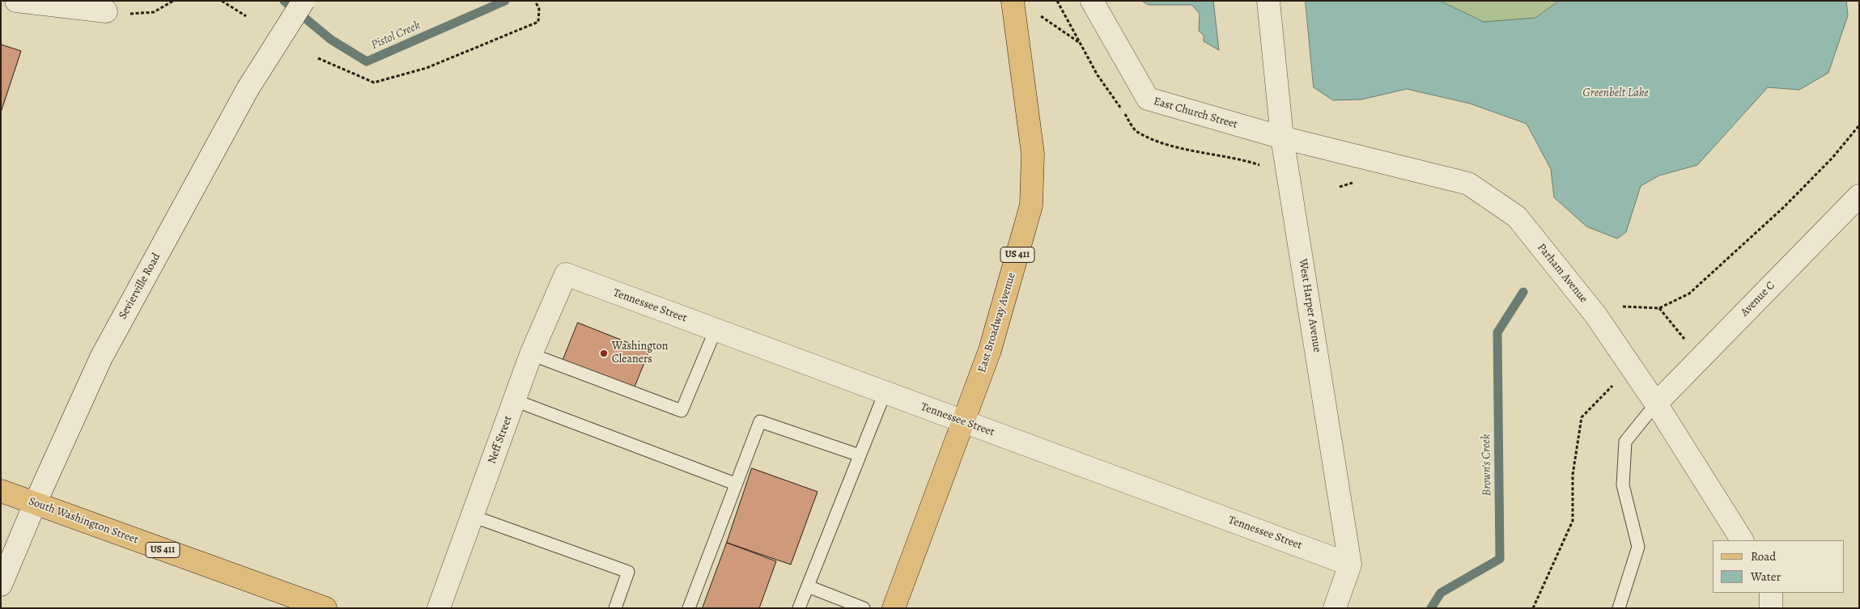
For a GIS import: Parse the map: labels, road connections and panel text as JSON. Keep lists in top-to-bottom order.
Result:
{
  "streets": {
    "main road": ["US 411", "East Broadway Avenue", "South Washington Street"],
    "street": [
      "East Church Street",
      "Parham Avenue",
      "Sevierville Road",
      "Avenue C",
      "Tennessee Street",
      "West Harper Avenue",
      "Neff Street"
    ]
  },
  "crossings": [
    ["East Church Street", "Parham Avenue"],
    ["East Church Street", "West Harper Avenue"],
    ["Parham Avenue", "Avenue C"],
    ["Parham Avenue", "West Harper Avenue"],
    ["Sevierville Road", "South Washington Street"],
    ["Tennessee Street", "West Harper Avenue"],
    ["Tennessee Street", "East Broadway Avenue"],
    ["Tennessee Street", "Neff Street"]
  ],
  "water": ["Pistol Creek", "Greenbelt Lake", "Brown's Creek"],
  "places": ["Washington Cleaners"],
  "legend": ["Road", "Water"]
}
